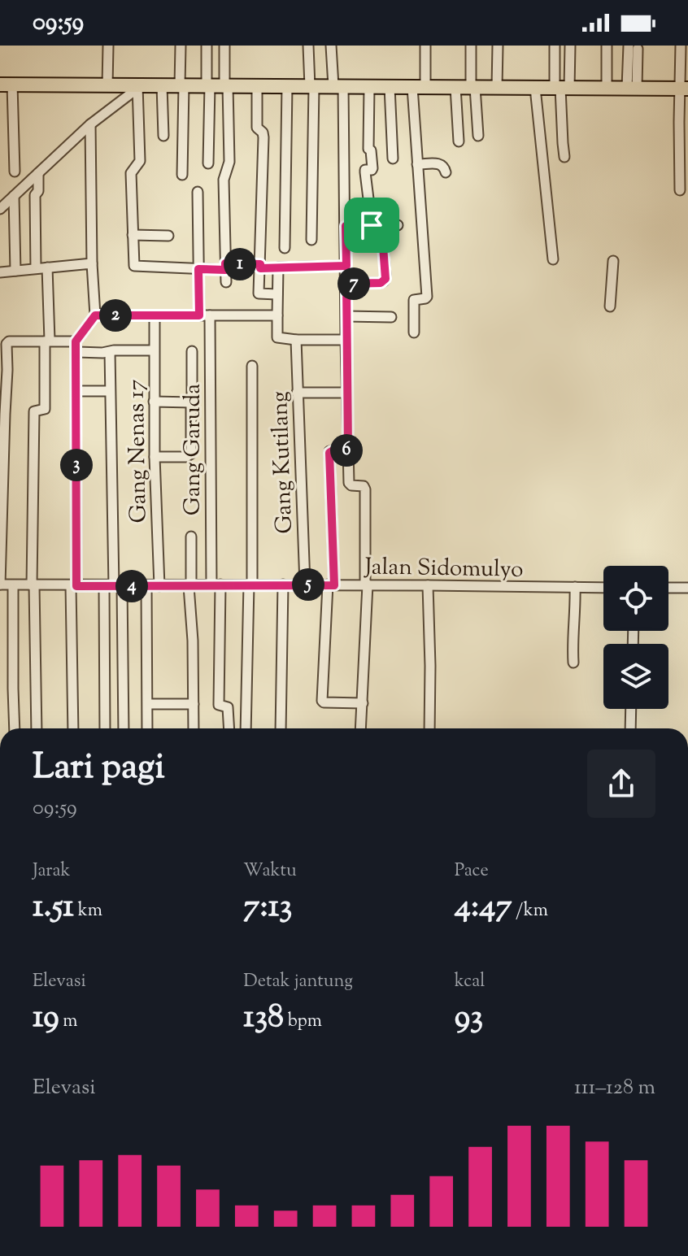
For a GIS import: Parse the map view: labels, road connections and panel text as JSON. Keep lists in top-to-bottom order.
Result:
{
  "streets": {
    "street": [
      "Gang Garuda",
      "Gang Nenas 17",
      "Gang Kutilang",
      "Jalan Sidomulyo"
    ]
  },
  "crossings": [
    ["Gang Garuda", "Jalan Sidomulyo"],
    ["Gang Nenas 17", "Jalan Sidomulyo"],
    ["Gang Kutilang", "Jalan Sidomulyo"]
  ],
  "page": {
    "status": "09:59",
    "pins": [
      "1",
      "7",
      "2",
      "6",
      "3",
      "5",
      "4"
    ],
    "heading": ["Lari pagi", "09:59"],
    "stats": [
      ["Jarak", "1.51 km"],
      ["Waktu", "7:13"],
      ["Pace", "4:47 /km"],
      ["Elevasi", "19 m"],
      ["Detak jantung", "138 bpm"],
      ["kcal", "93"]
    ],
    "chart": ["Elevasi", "111–128 m"]
  }
}
